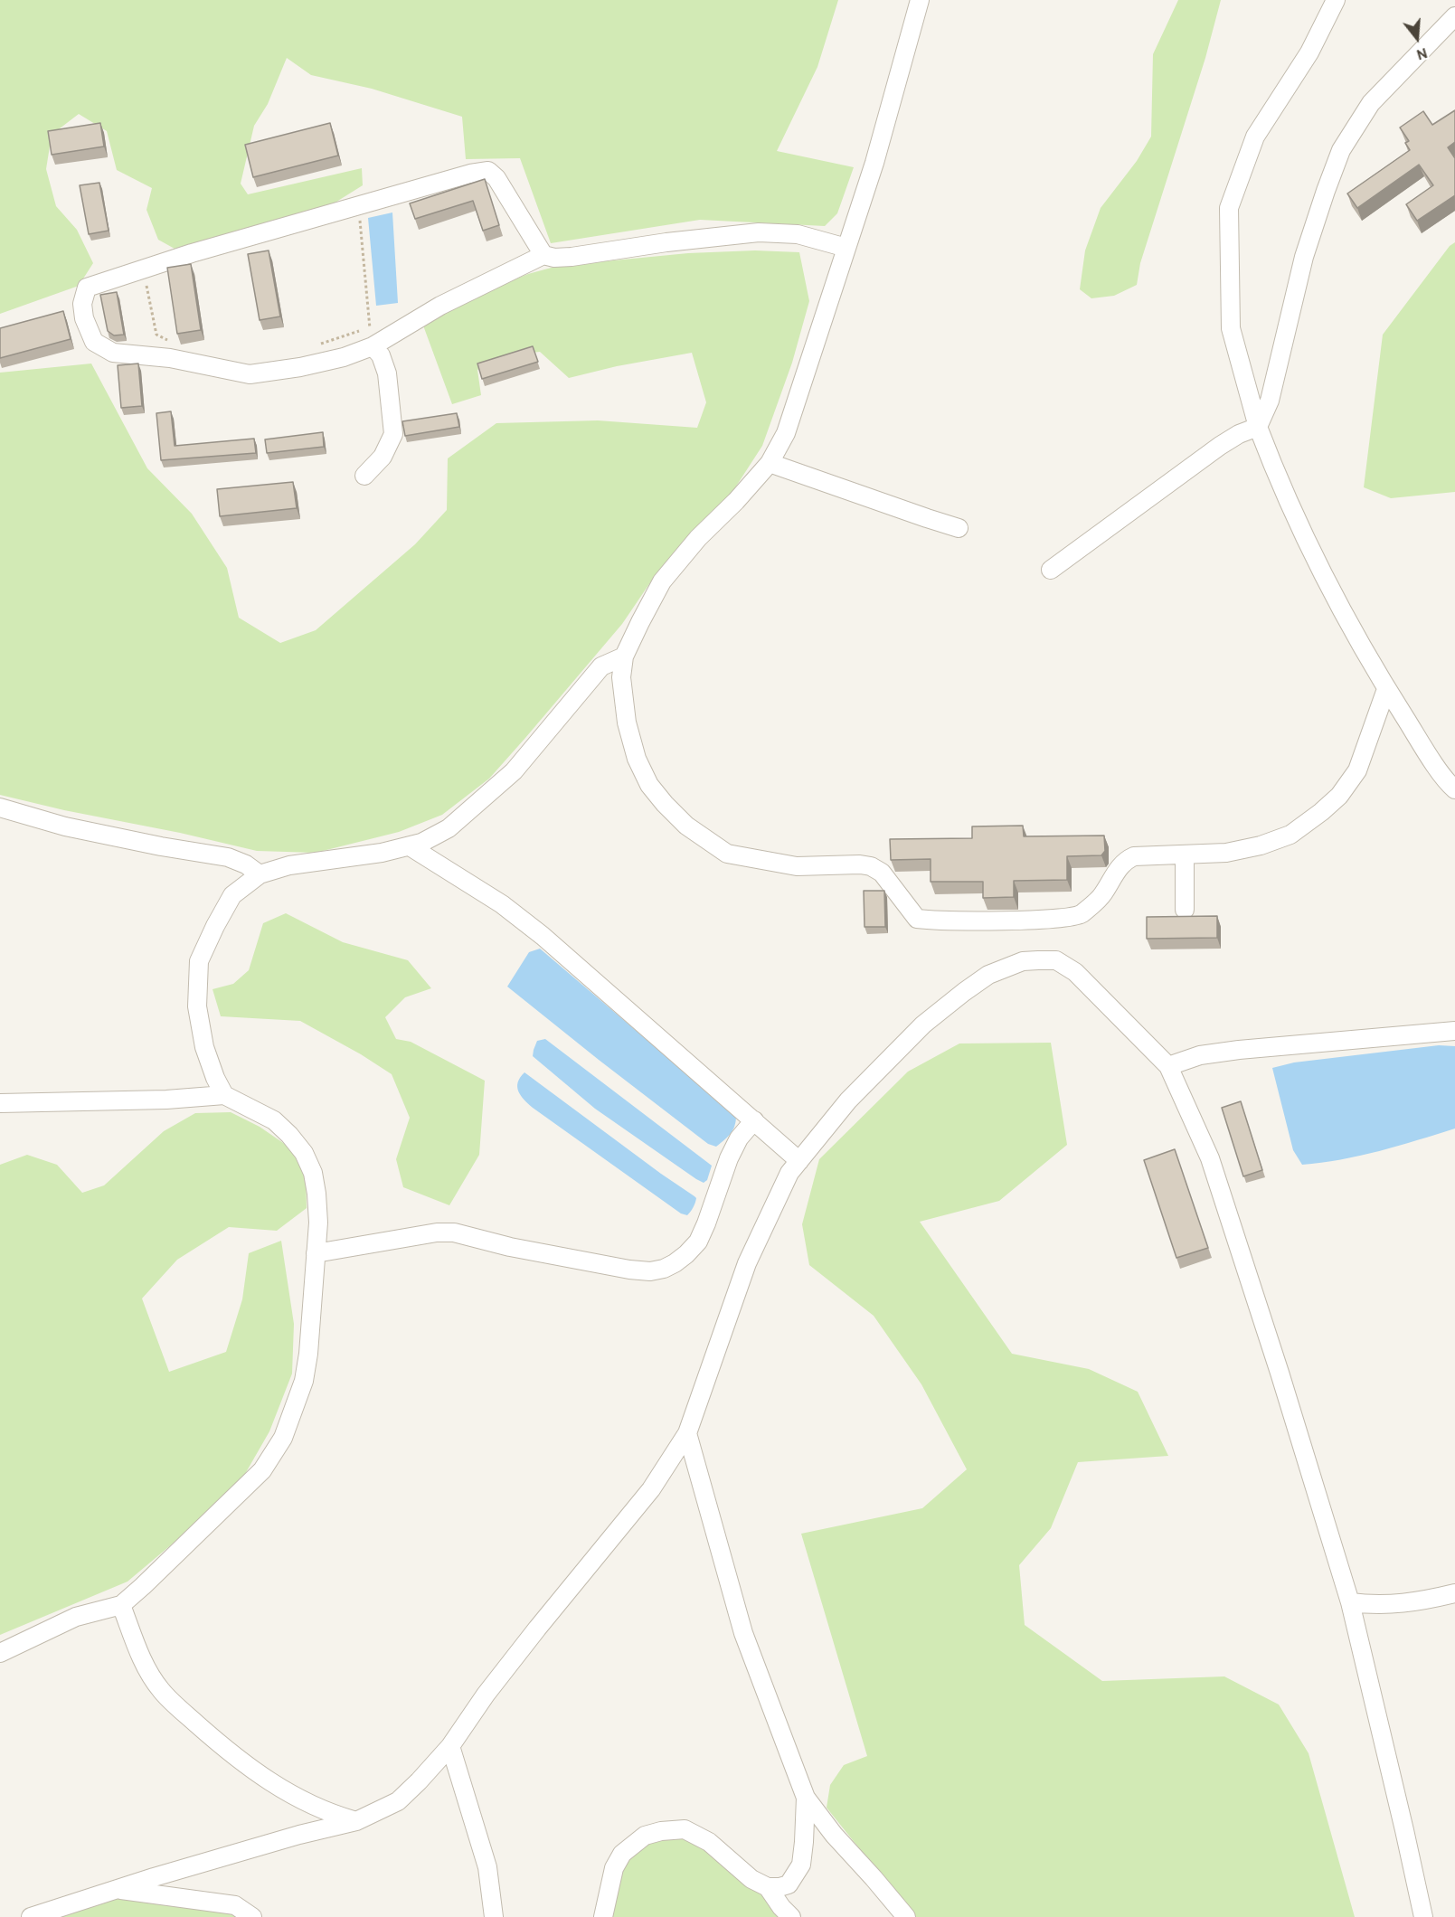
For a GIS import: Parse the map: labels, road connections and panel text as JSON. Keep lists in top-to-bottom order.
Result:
{
  "north": "bottom"
}
